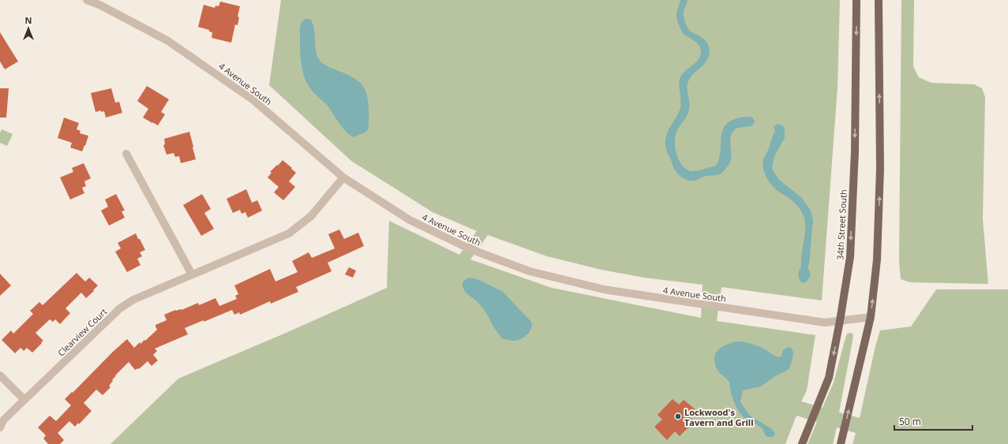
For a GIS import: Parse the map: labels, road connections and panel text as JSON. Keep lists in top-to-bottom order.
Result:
{
  "streets": {
    "main road": ["34th Street South"],
    "street": ["4 Avenue South", "Clearview Court"]
  },
  "crossings": [
    ["4 Avenue South", "34th Street South"],
    ["4 Avenue South", "Clearview Court"]
  ],
  "places": ["Lockwood's Tavern and Grill"],
  "scale_bar": "50 m",
  "north": "top"
}
